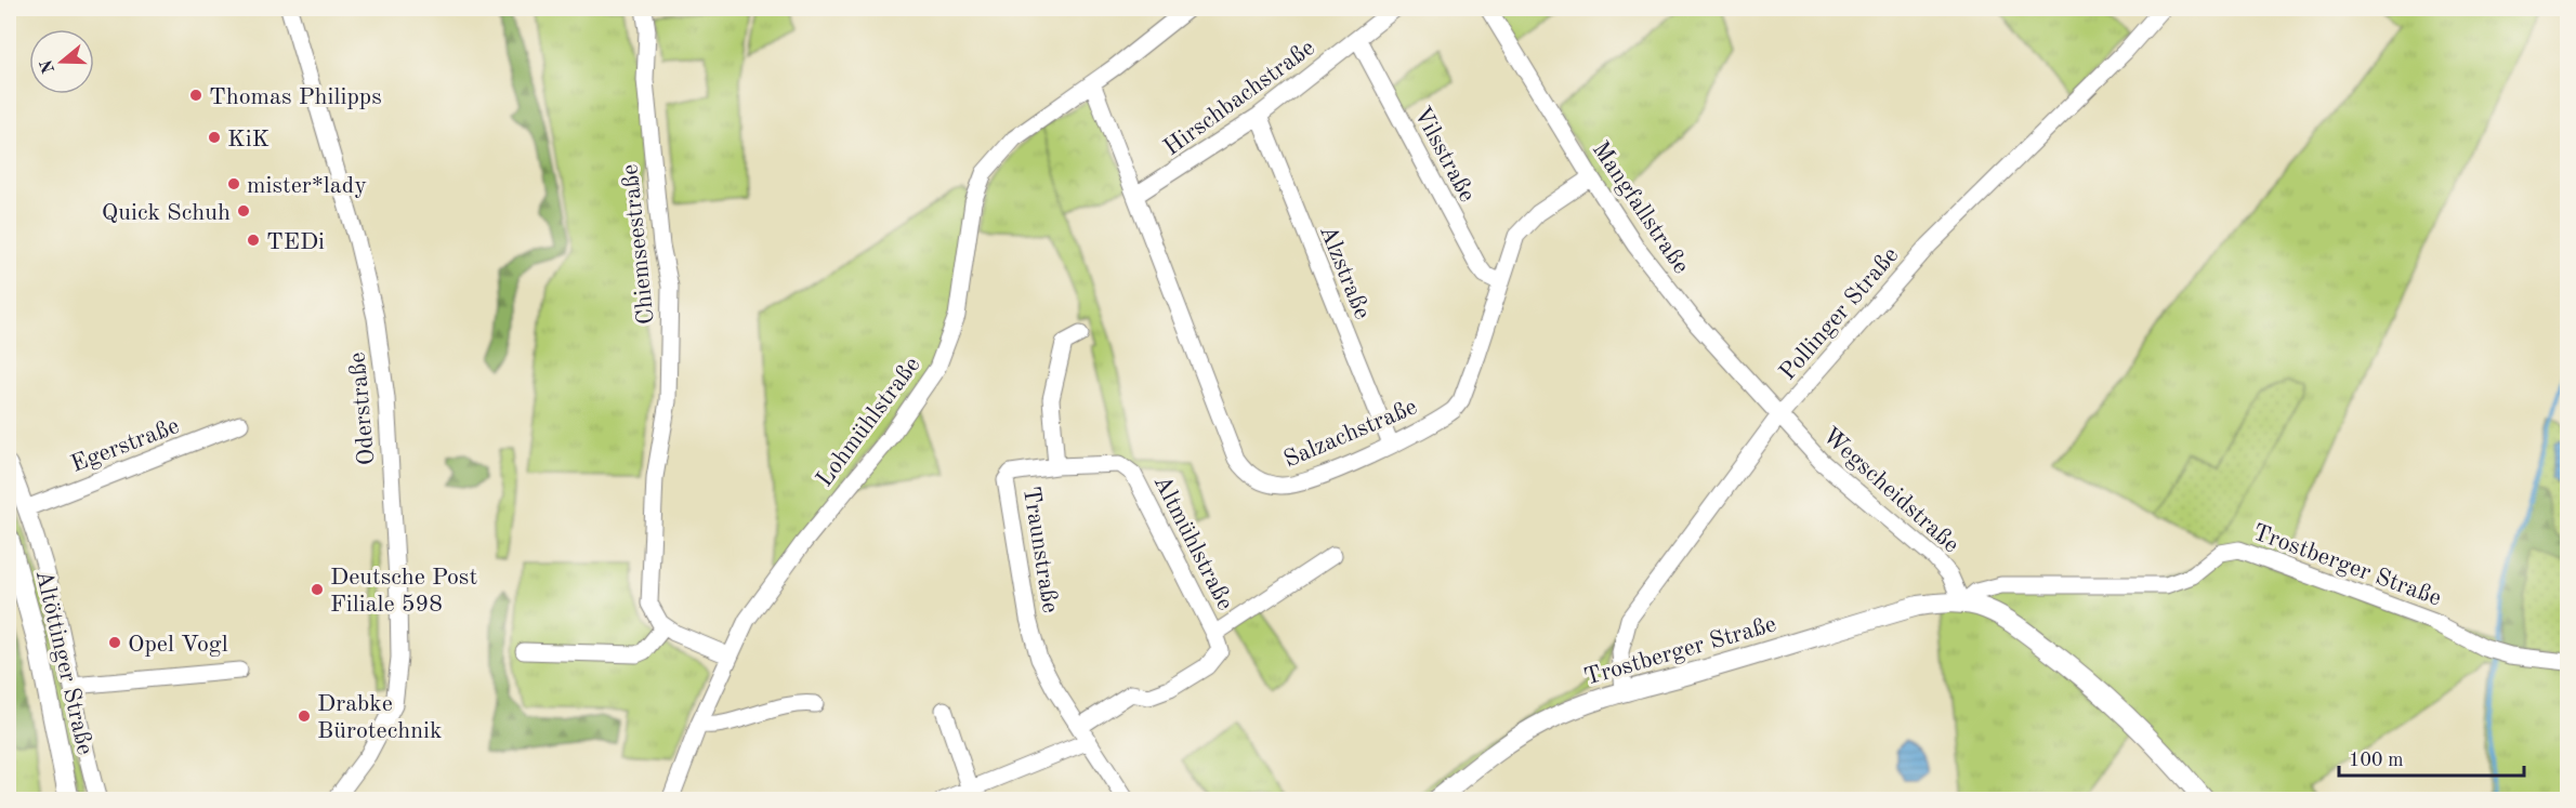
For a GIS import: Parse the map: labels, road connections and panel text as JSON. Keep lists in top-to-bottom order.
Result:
{
  "streets": {
    "main road": ["Trostberger Straße", "Altöttinger Straße"],
    "street": [
      "Hirschbachstraße",
      "Vilsstraße",
      "Mangfallstraße",
      "Chiemseestraße",
      "Alzstraße",
      "Pollinger Straße",
      "Oderstraße",
      "Lohmühlstraße",
      "Salzachstraße",
      "Egerstraße",
      "Wegscheidstraße",
      "Altmühlstraße",
      "Traunstraße"
    ]
  },
  "crossings": [
    ["Hirschbachstraße", "Vilsstraße"],
    ["Hirschbachstraße", "Alzstraße"],
    ["Hirschbachstraße", "Salzachstraße"],
    ["Vilsstraße", "Salzachstraße"],
    ["Mangfallstraße", "Pollinger Straße"],
    ["Mangfallstraße", "Salzachstraße"],
    ["Mangfallstraße", "Wegscheidstraße"],
    ["Alzstraße", "Salzachstraße"],
    ["Pollinger Straße", "Wegscheidstraße"],
    ["Pollinger Straße", "Trostberger Straße"],
    ["Lohmühlstraße", "Salzachstraße"],
    ["Wegscheidstraße", "Trostberger Straße"],
    ["Altmühlstraße", "Traunstraße"]
  ],
  "places": [
    "Thomas Philipps",
    "KiK",
    "mister*lady",
    "Quick Schuh",
    "TEDi",
    "Deutsche Post Filiale 598",
    "Opel Vogl",
    "Drabke Bürotechnik"
  ],
  "scale_bar": "100 m",
  "north": "left"
}
